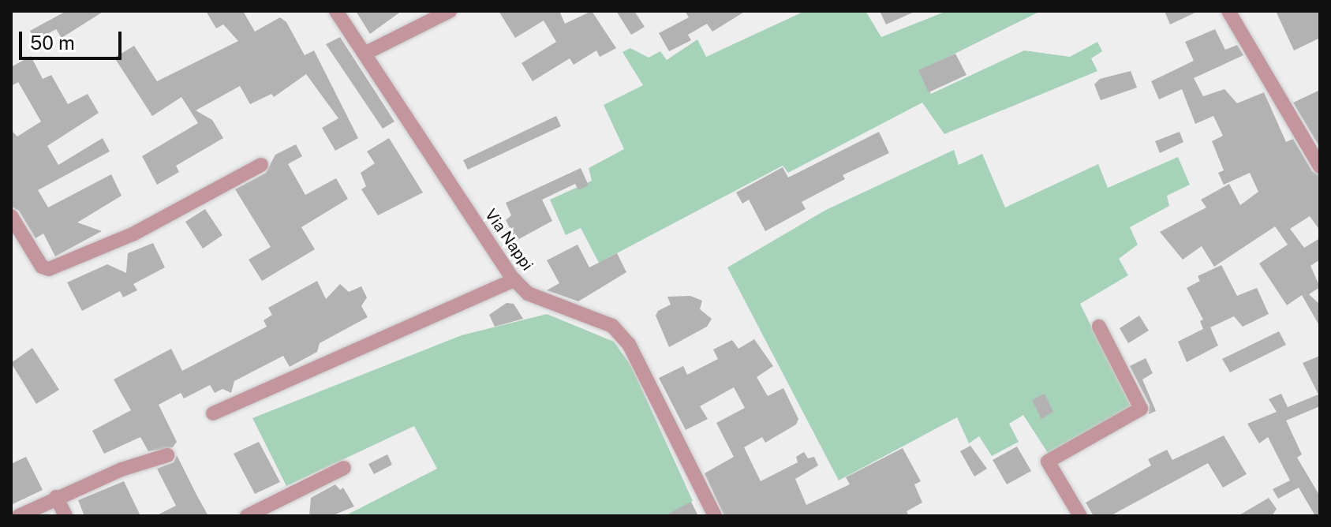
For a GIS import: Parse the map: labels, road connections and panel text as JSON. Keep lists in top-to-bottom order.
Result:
{
  "streets": {
    "street": ["Via Nappi"]
  },
  "scale_bar": "50 m"
}
